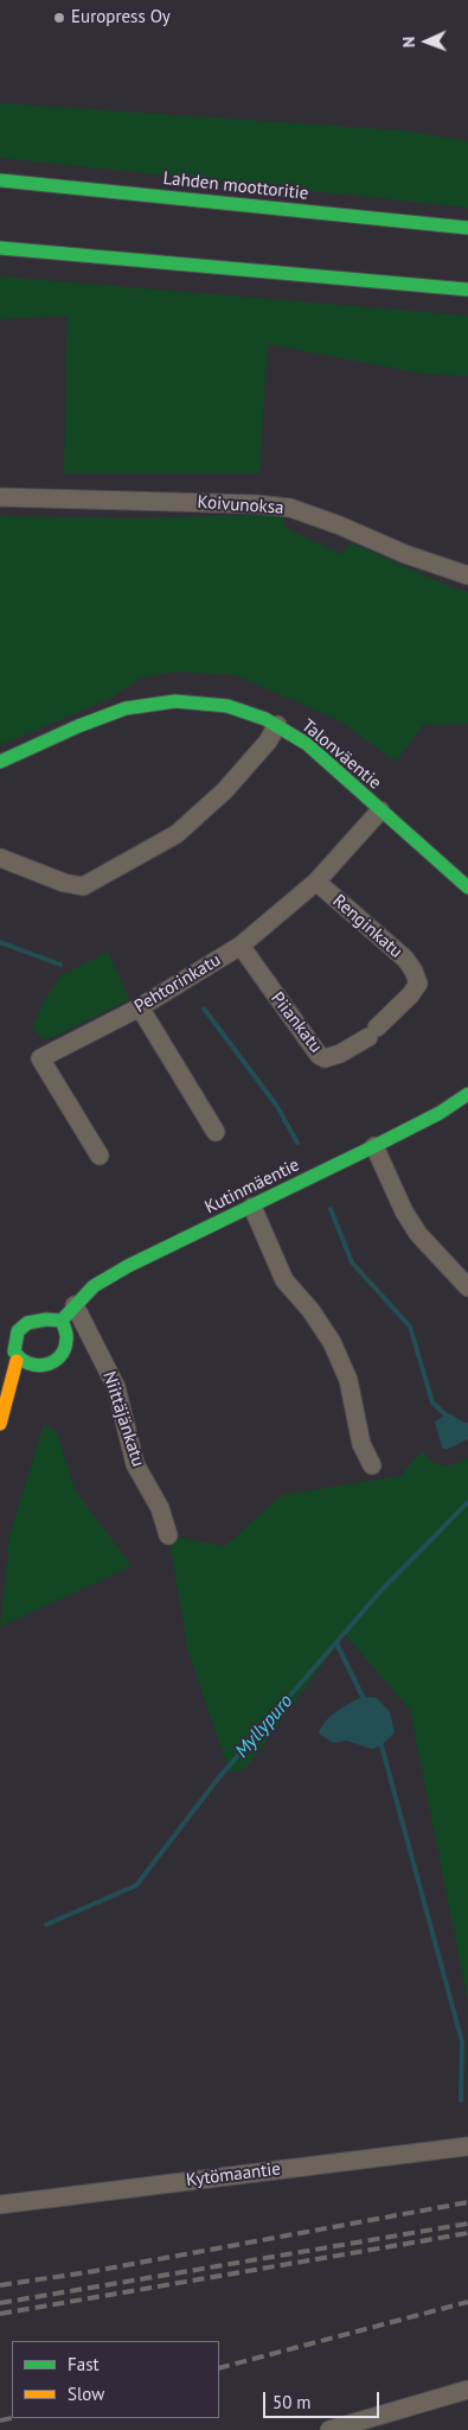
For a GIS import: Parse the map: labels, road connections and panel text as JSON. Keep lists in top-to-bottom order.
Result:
{
  "streets": {
    "main road": ["Lahden moottoritie", "Talonväentie", "Kutinmäentie"],
    "street": [
      "Koivunoksa",
      "Renginkatu",
      "Pehtorinkatu",
      "Piiankatu",
      "Niittäjänkatu",
      "Kytömaantie"
    ]
  },
  "crossings": [
    ["Talonväentie", "Pehtorinkatu"],
    ["Renginkatu", "Pehtorinkatu"],
    ["Renginkatu", "Piiankatu"],
    ["Pehtorinkatu", "Piiankatu"],
    ["Kutinmäentie", "Niittäjänkatu"]
  ],
  "water": ["Myllypuro"],
  "places": ["Europress Oy"],
  "legend": ["Fast", "Slow"],
  "scale_bar": "50 m",
  "north": "left"
}
